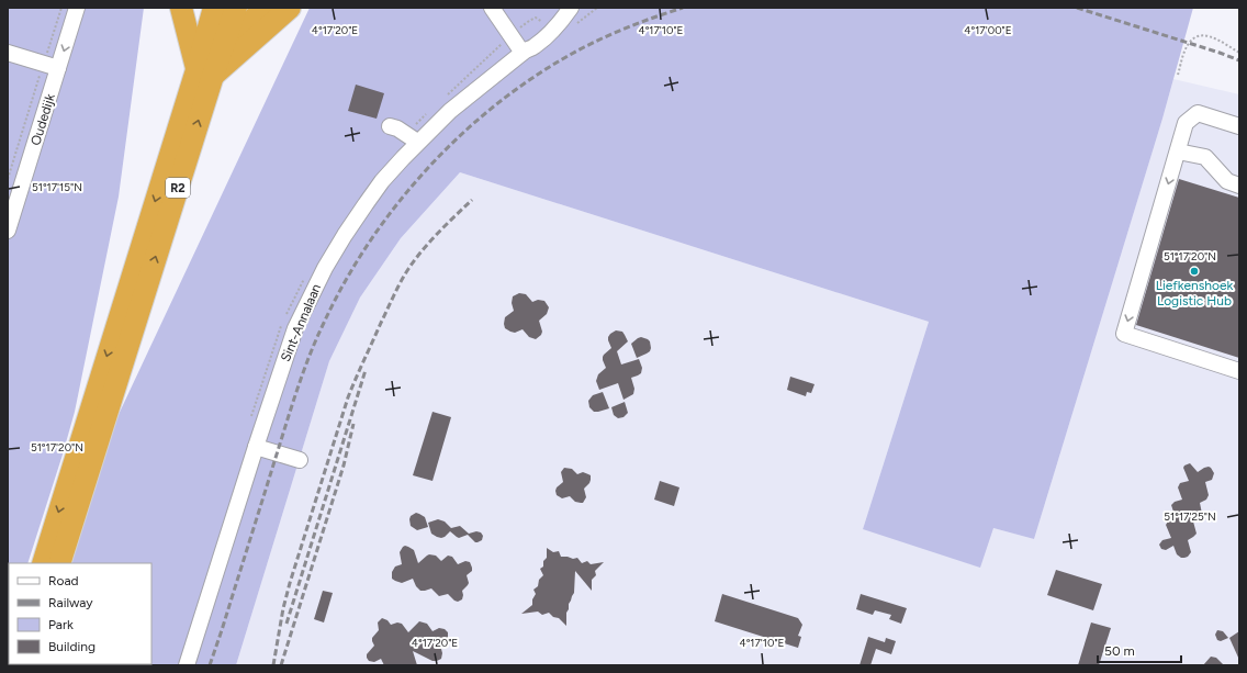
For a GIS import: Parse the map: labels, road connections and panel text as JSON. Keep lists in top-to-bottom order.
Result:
{
  "streets": {
    "highway": ["R2"],
    "street": ["Oudedijk", "Sint-Annalaan"]
  },
  "places": ["Liefkenshoek Logistic Hub"],
  "legend": [
    "Road",
    "Railway",
    "Park",
    "Building"
  ],
  "scale_bar": "50 m",
  "coordinates": [
    "4°17'20\"E",
    "4°17'10\"E",
    "4°17'00\"E",
    "51°17'15\"N",
    "51°17'20\"N",
    "51°17'25\"N"
  ]
}
